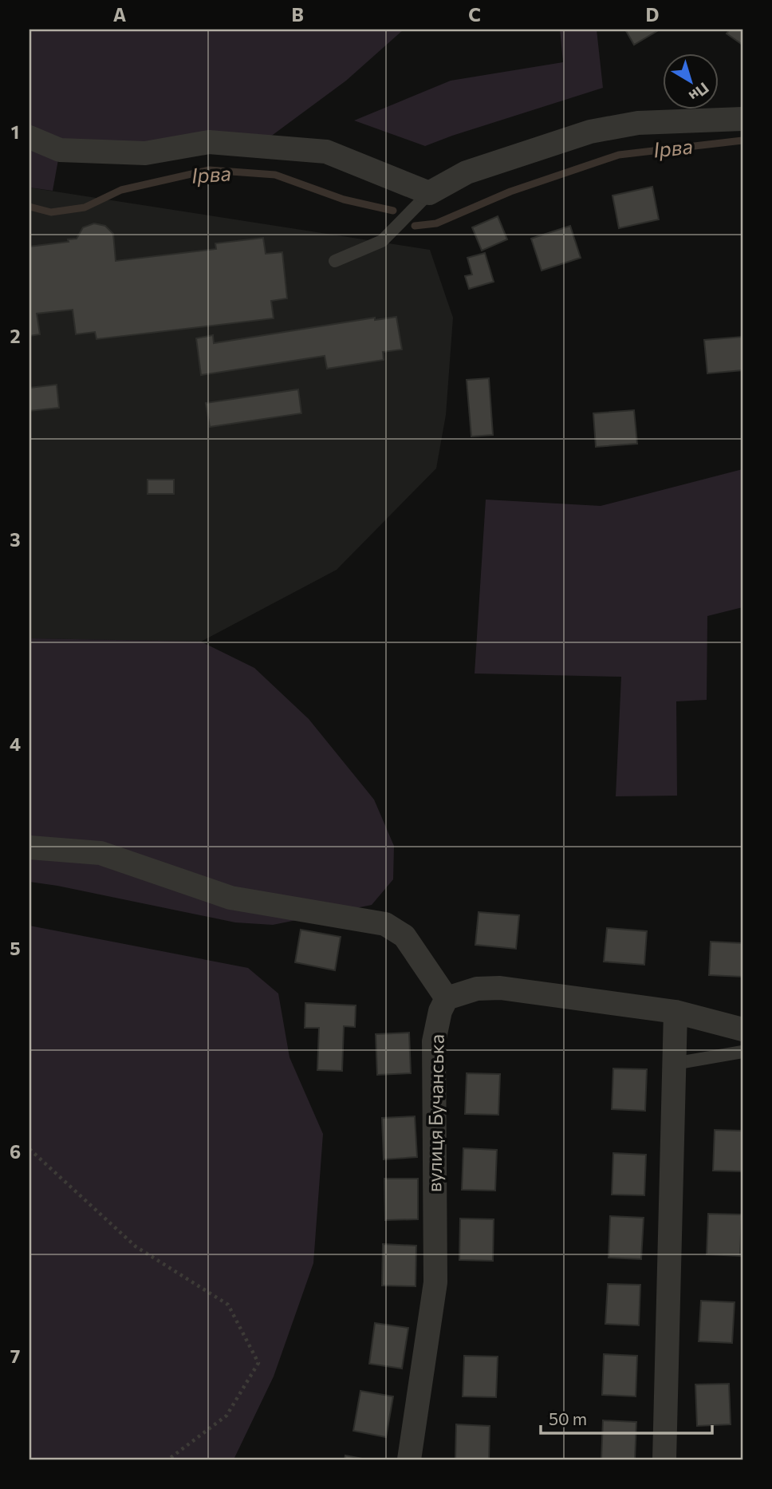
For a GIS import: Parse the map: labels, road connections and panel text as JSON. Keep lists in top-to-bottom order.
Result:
{
  "streets": {
    "street": ["вулиця Бучанська"]
  },
  "water": ["Ірва"],
  "scale_bar": "50 m",
  "north": "bottom right",
  "grid": {
    "columns": [
      "A",
      "B",
      "C",
      "D"
    ],
    "rows": [
      "1",
      "2",
      "3",
      "4",
      "5",
      "6",
      "7"
    ]
  }
}
